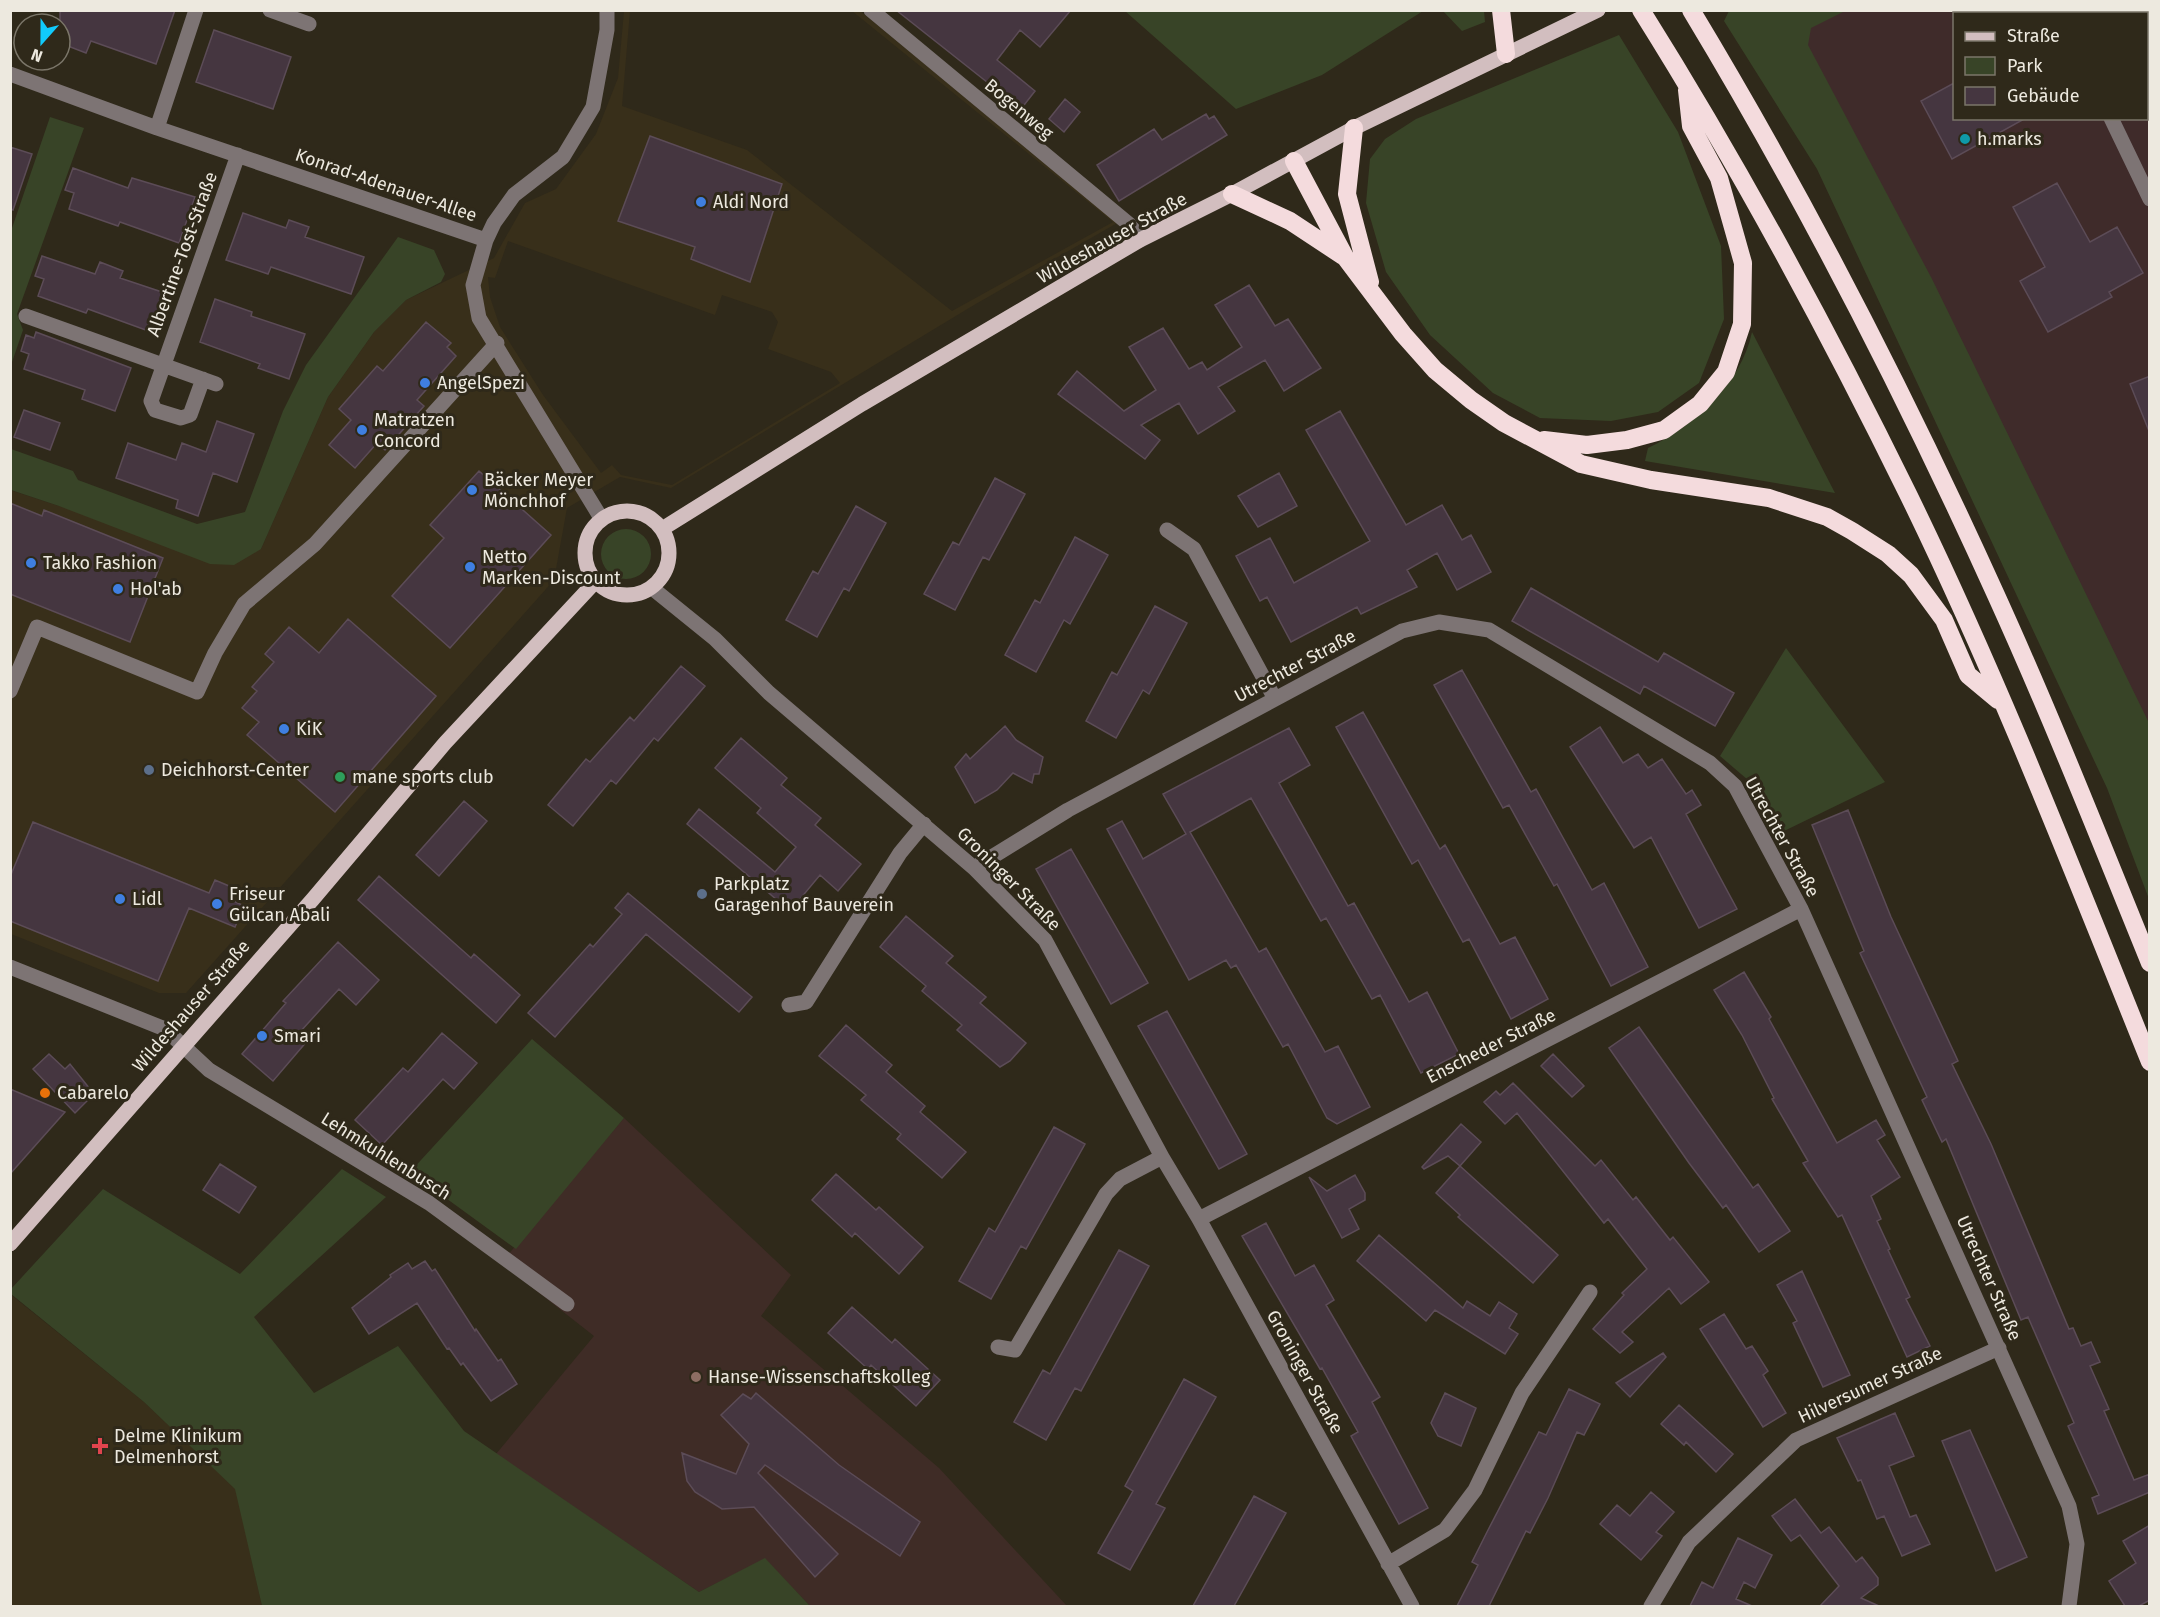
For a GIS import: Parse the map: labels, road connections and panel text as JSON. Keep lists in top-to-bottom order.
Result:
{
  "streets": {
    "main road": ["Wildeshauser Straße"],
    "street": [
      "Bogenweg",
      "Konrad-Adenauer-Allee",
      "Albertine-Tost-Straße",
      "Utrechter Straße",
      "Groninger Straße",
      "Enscheder Straße",
      "Lehmkuhlenbusch",
      "Hilversumer Straße"
    ]
  },
  "crossings": [
    ["Bogenweg", "Wildeshauser Straße"],
    ["Konrad-Adenauer-Allee", "Wildeshauser Straße"],
    ["Konrad-Adenauer-Allee", "Albertine-Tost-Straße"],
    ["Konrad-Adenauer-Allee", "Groninger Straße"],
    ["Wildeshauser Straße", "Groninger Straße"],
    ["Wildeshauser Straße", "Lehmkuhlenbusch"],
    ["Utrechter Straße", "Groninger Straße"],
    ["Utrechter Straße", "Enscheder Straße"],
    ["Utrechter Straße", "Hilversumer Straße"],
    ["Groninger Straße", "Enscheder Straße"]
  ],
  "places": {
    "other": [
      "h.marks",
      "Aldi Nord",
      "AngelSpezi",
      "Matratzen Concord",
      "Bäcker Meyer Mönchhof",
      "Takko Fashion",
      "Netto Marken-Discount",
      "Hol'ab",
      "KiK",
      "Deichhorst-Center",
      "mane sports club",
      "Parkplatz Garagenhof Bauverein",
      "Lidl",
      "Friseur Gülcan Abali",
      "Smari",
      "Cabarelo",
      "Hanse-Wissenschaftskolleg"
    ],
    "health": ["Delme Klinikum Delmenhorst"]
  },
  "legend": ["Straße", "Park", "Gebäude"],
  "north": "bottom"
}
